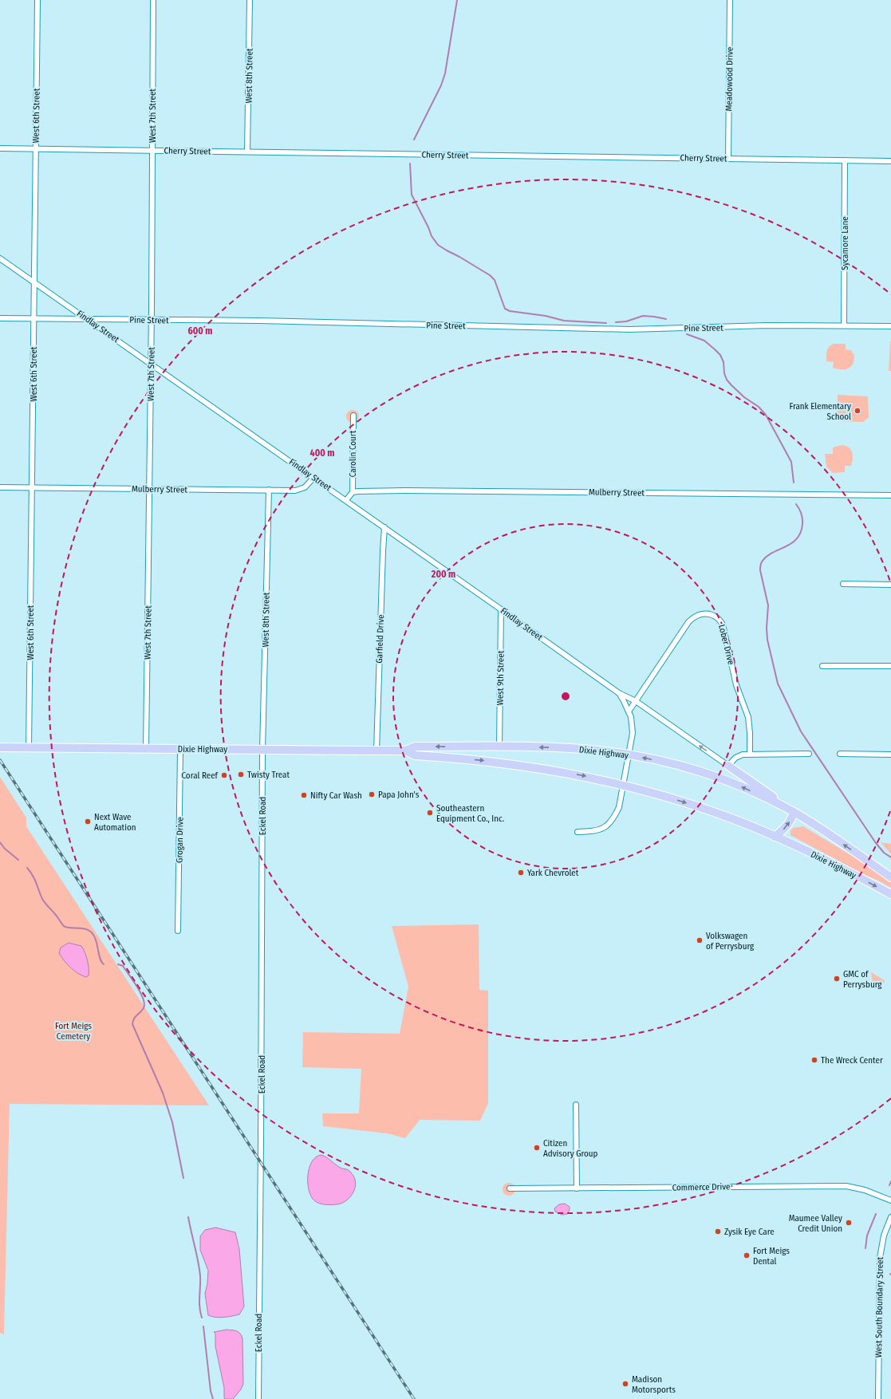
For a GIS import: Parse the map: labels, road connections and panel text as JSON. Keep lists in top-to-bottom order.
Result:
{
  "streets": {
    "main road": ["Dixie Highway"],
    "street": [
      "West 8th Street",
      "Meadowood Drive",
      "West 6th Street",
      "West 7th Street",
      "Cherry Street",
      "Sycamore Lane",
      "Pine Street",
      "Findlay Street",
      "Carolin Court",
      "Mulberry Street",
      "Garfield Drive",
      "Lober Drive",
      "West 9th Street",
      "Eckel Road",
      "Grogan Drive",
      "Commerce Drive",
      "West South Boundary Street"
    ]
  },
  "crossings": [
    ["West 8th Street", "Cherry Street"],
    ["West 8th Street", "Mulberry Street"],
    ["West 8th Street", "Dixie Highway"],
    ["West 8th Street", "Eckel Road"],
    ["Meadowood Drive", "Cherry Street"],
    ["West 6th Street", "Cherry Street"],
    ["West 6th Street", "Pine Street"],
    ["West 6th Street", "Findlay Street"],
    ["West 6th Street", "Mulberry Street"],
    ["West 6th Street", "Dixie Highway"],
    ["West 7th Street", "Cherry Street"],
    ["West 7th Street", "Pine Street"],
    ["West 7th Street", "Findlay Street"],
    ["West 7th Street", "Mulberry Street"],
    ["West 7th Street", "Dixie Highway"],
    ["Cherry Street", "Sycamore Lane"],
    ["Sycamore Lane", "Pine Street"],
    ["Pine Street", "Findlay Street"],
    ["Findlay Street", "Mulberry Street"],
    ["Findlay Street", "Garfield Drive"],
    ["Findlay Street", "Lober Drive"],
    ["Findlay Street", "West 9th Street"],
    ["Findlay Street", "Dixie Highway"],
    ["Carolin Court", "Mulberry Street"],
    ["Garfield Drive", "Dixie Highway"],
    ["West 9th Street", "Dixie Highway"],
    ["Dixie Highway", "Eckel Road"],
    ["Dixie Highway", "Grogan Drive"]
  ],
  "parks": ["Fort Meigs Cemetery"],
  "places": [
    "Frank Elementary School",
    "Twisty Treat",
    "Coral Reef",
    "Papa John's",
    "Nifty Car Wash",
    "Southeastern Equipment Co., Inc.",
    "Next Wave Automation",
    "Yark Chevrolet",
    "Volkswagen of Perrysburg",
    "GMC of Perrysburg",
    "The Wreck Center",
    "Citizen Advisory Group",
    "Maumee Valley Credit Union",
    "Zysik Eye Care",
    "Fort Meigs Dental",
    "Madison Motorsports"
  ],
  "rings": ["600 m", "400 m", "200 m"]
}
